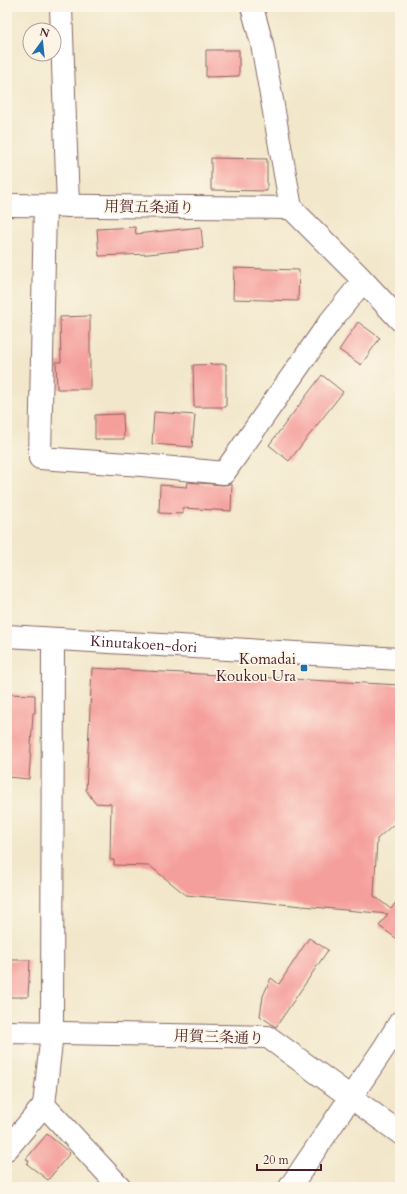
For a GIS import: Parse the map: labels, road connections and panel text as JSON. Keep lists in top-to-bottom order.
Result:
{
  "streets": {
    "street": ["用賀五条通り", "Kinutakoen-dori", "用賀三条通り"]
  },
  "places": {
    "transit": ["Komadai Koukou Ura"]
  },
  "scale_bar": "20 m",
  "north": "top"
}
